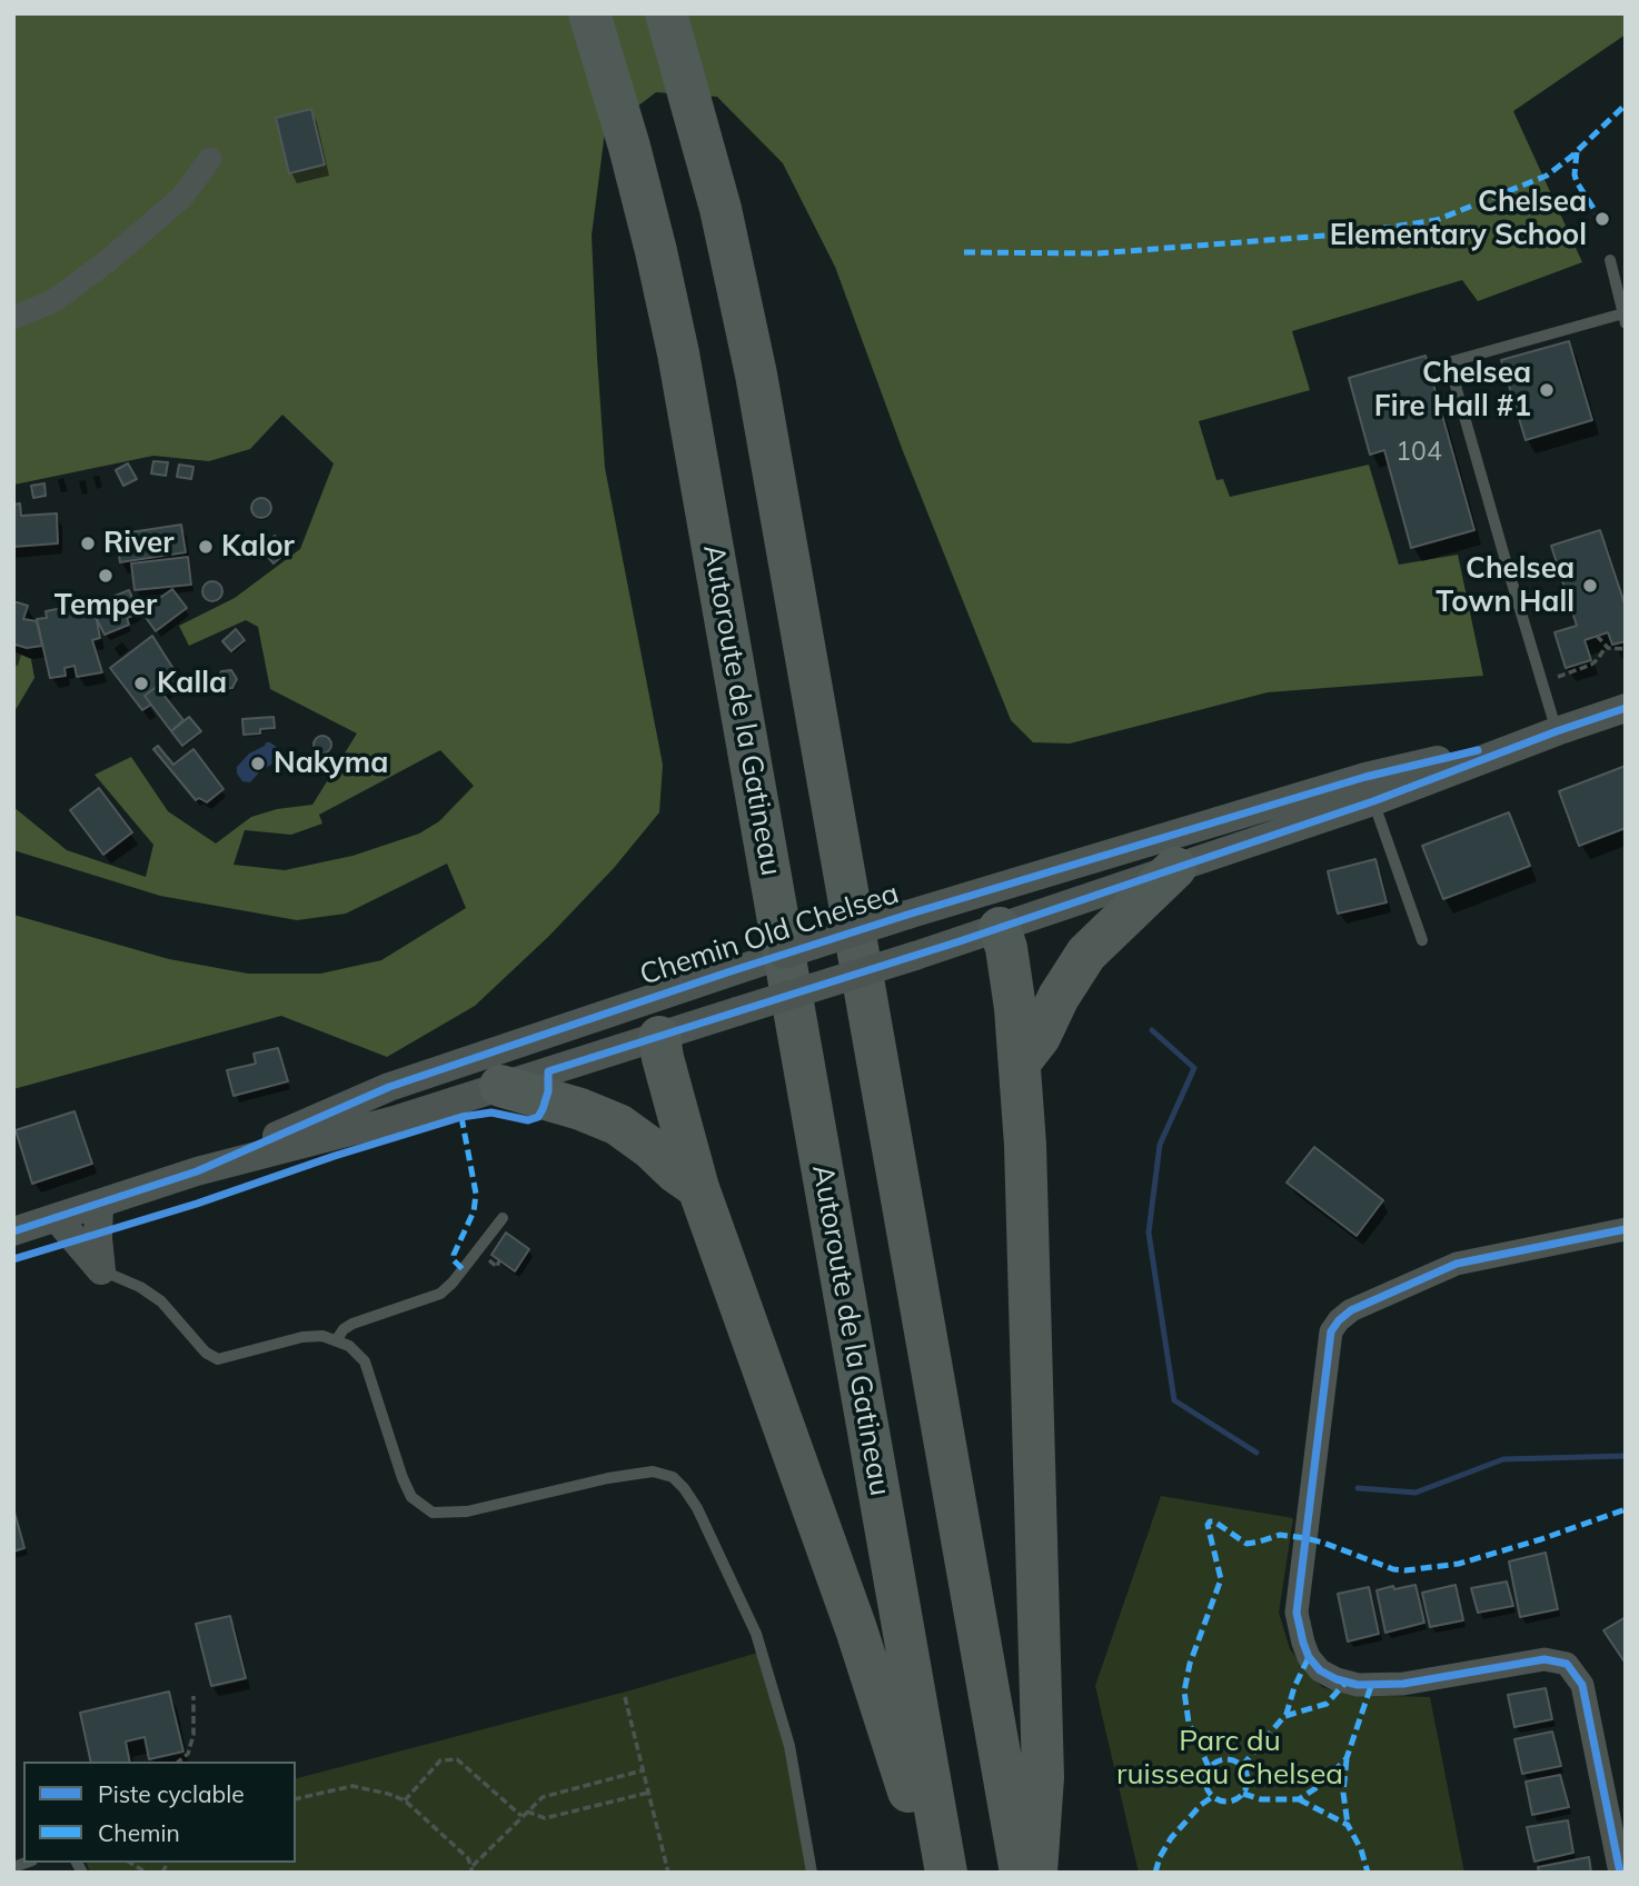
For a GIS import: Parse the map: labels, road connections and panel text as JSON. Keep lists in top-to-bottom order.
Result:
{
  "streets": {
    "highway": ["Autoroute de la Gatineau"],
    "street": ["Chemin Old Chelsea"]
  },
  "parks": ["Parc du ruisseau Chelsea"],
  "places": [
    "Chelsea Elementary School",
    "Chelsea Fire Hall #1",
    "River",
    "Kalor",
    "Temper",
    "Chelsea Town Hall",
    "Kalla",
    "Nakyma"
  ],
  "house_numbers": ["104"],
  "legend": ["Piste cyclable", "Chemin"]
}
